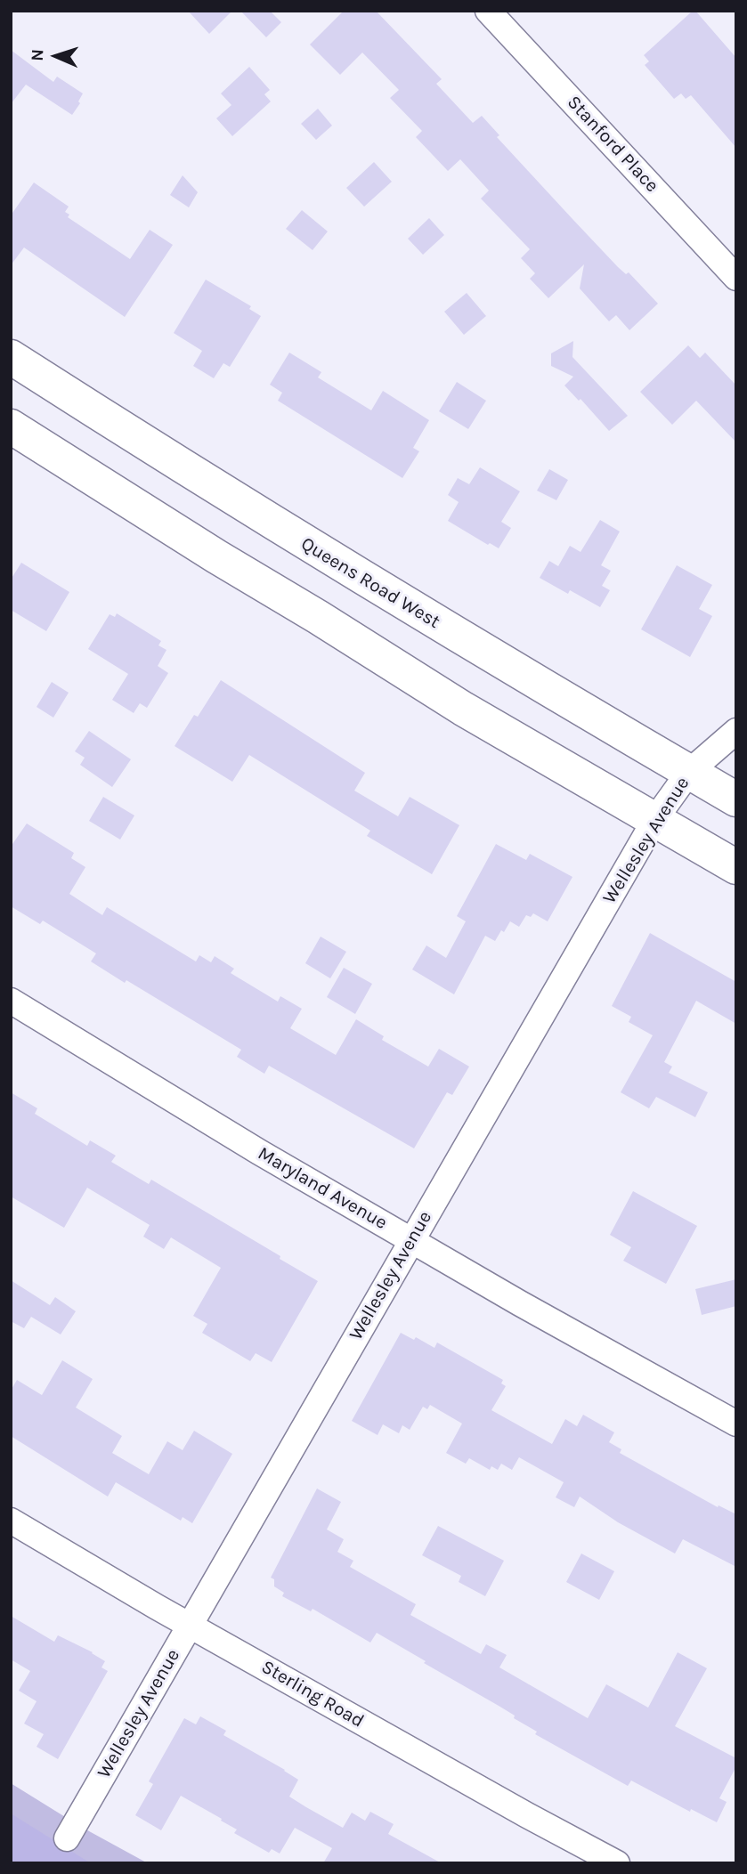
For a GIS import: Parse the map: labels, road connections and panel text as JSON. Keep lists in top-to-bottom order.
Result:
{
  "streets": {
    "street": [
      "Stanford Place",
      "Queens Road West",
      "Wellesley Avenue",
      "Maryland Avenue",
      "Sterling Road"
    ]
  },
  "crossings": [
    ["Queens Road West", "Wellesley Avenue"],
    ["Wellesley Avenue", "Maryland Avenue"],
    ["Wellesley Avenue", "Sterling Road"]
  ],
  "north": "left"
}
